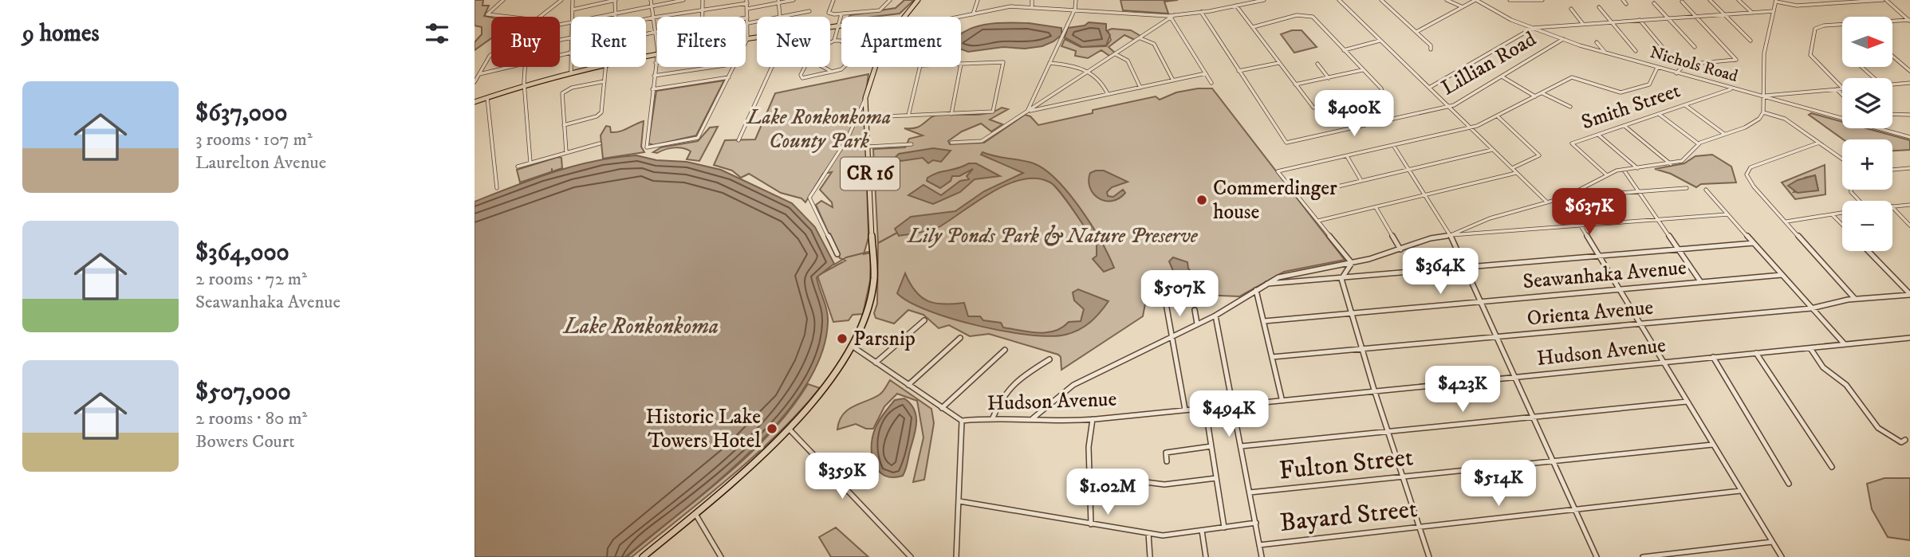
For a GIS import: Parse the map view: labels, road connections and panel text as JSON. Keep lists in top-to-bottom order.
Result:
{
  "streets": {
    "main road": ["CR 16"],
    "street": [
      "Lillian Road",
      "Nichols Road",
      "Smith Street",
      "Seawanhaka Avenue",
      "Orienta Avenue",
      "Hudson Avenue",
      "Fulton Street",
      "Bayard Street"
    ]
  },
  "crossings": [
    ["Lillian Road", "Nichols Road"],
    ["Nichols Road", "Smith Street"]
  ],
  "water": ["Lake Ronkonkoma"],
  "parks": ["Lake Ronkonkoma County Park", "Lily Ponds Park & Nature Preserve"],
  "places": ["Commerdinger house", "Parsnip", "Historic Lake Towers Hotel"],
  "north": "right",
  "page": {
    "heading": "9 homes",
    "map_buttons": ["+", "−"],
    "chip": [
      "Buy",
      "Rent",
      "Filters",
      "New",
      "Apartment"
    ],
    "list": [
      {
        "name": "$637,000",
        "note": "3 rooms · 107 m² · Laurelton Avenue"
      },
      {
        "name": "$364,000",
        "note": "2 rooms · 72 m² · Seawanhaka Avenue"
      },
      {
        "name": "$507,000",
        "note": "2 rooms · 80 m² · Bowers Court"
      }
    ],
    "price": [
      "$400K",
      "$637K",
      "$364K",
      "$507K",
      "$423K",
      "$494K",
      "$359K",
      "$514K",
      "$1.02M"
    ]
  }
}
